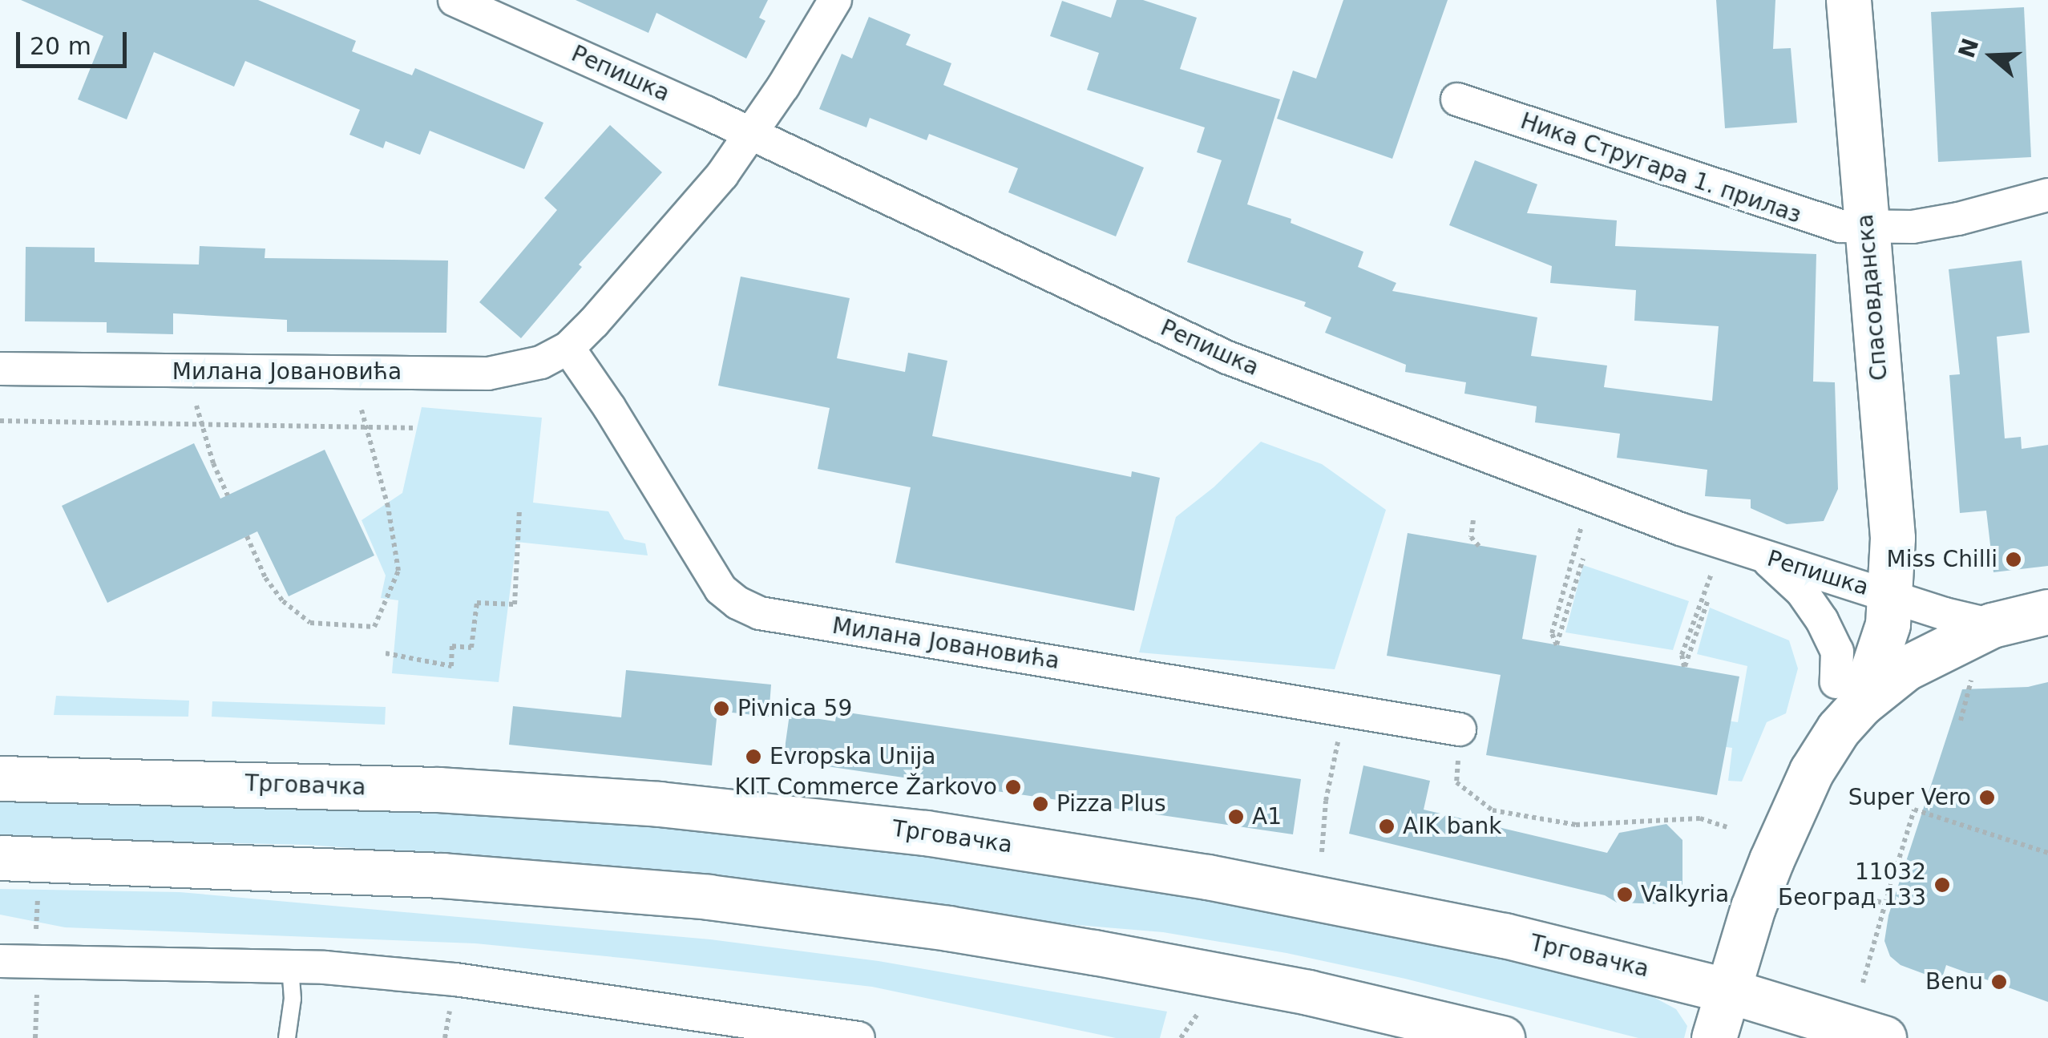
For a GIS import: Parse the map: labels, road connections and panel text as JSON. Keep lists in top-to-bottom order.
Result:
{
  "streets": {
    "main road": ["Спасовданска", "Трговачка"],
    "street": ["Репишка", "Ника Стругара 1. прилаз", "Милана Јовановића"]
  },
  "crossings": [
    ["Репишка", "Спасовданска"],
    ["Репишка", "Милана Јовановића"],
    ["Ника Стругара 1. прилаз", "Спасовданска"]
  ],
  "places": [
    "Miss Chilli",
    "Pivnica 59",
    "Evropska Unija",
    "KIT Commerce Žarkovo",
    "Super Vero",
    "Pizza Plus",
    "A1",
    "AIK bank",
    "11032 Београд 133",
    "Valkyria",
    "Benu"
  ],
  "scale_bar": "20 m",
  "north": "left"
}
